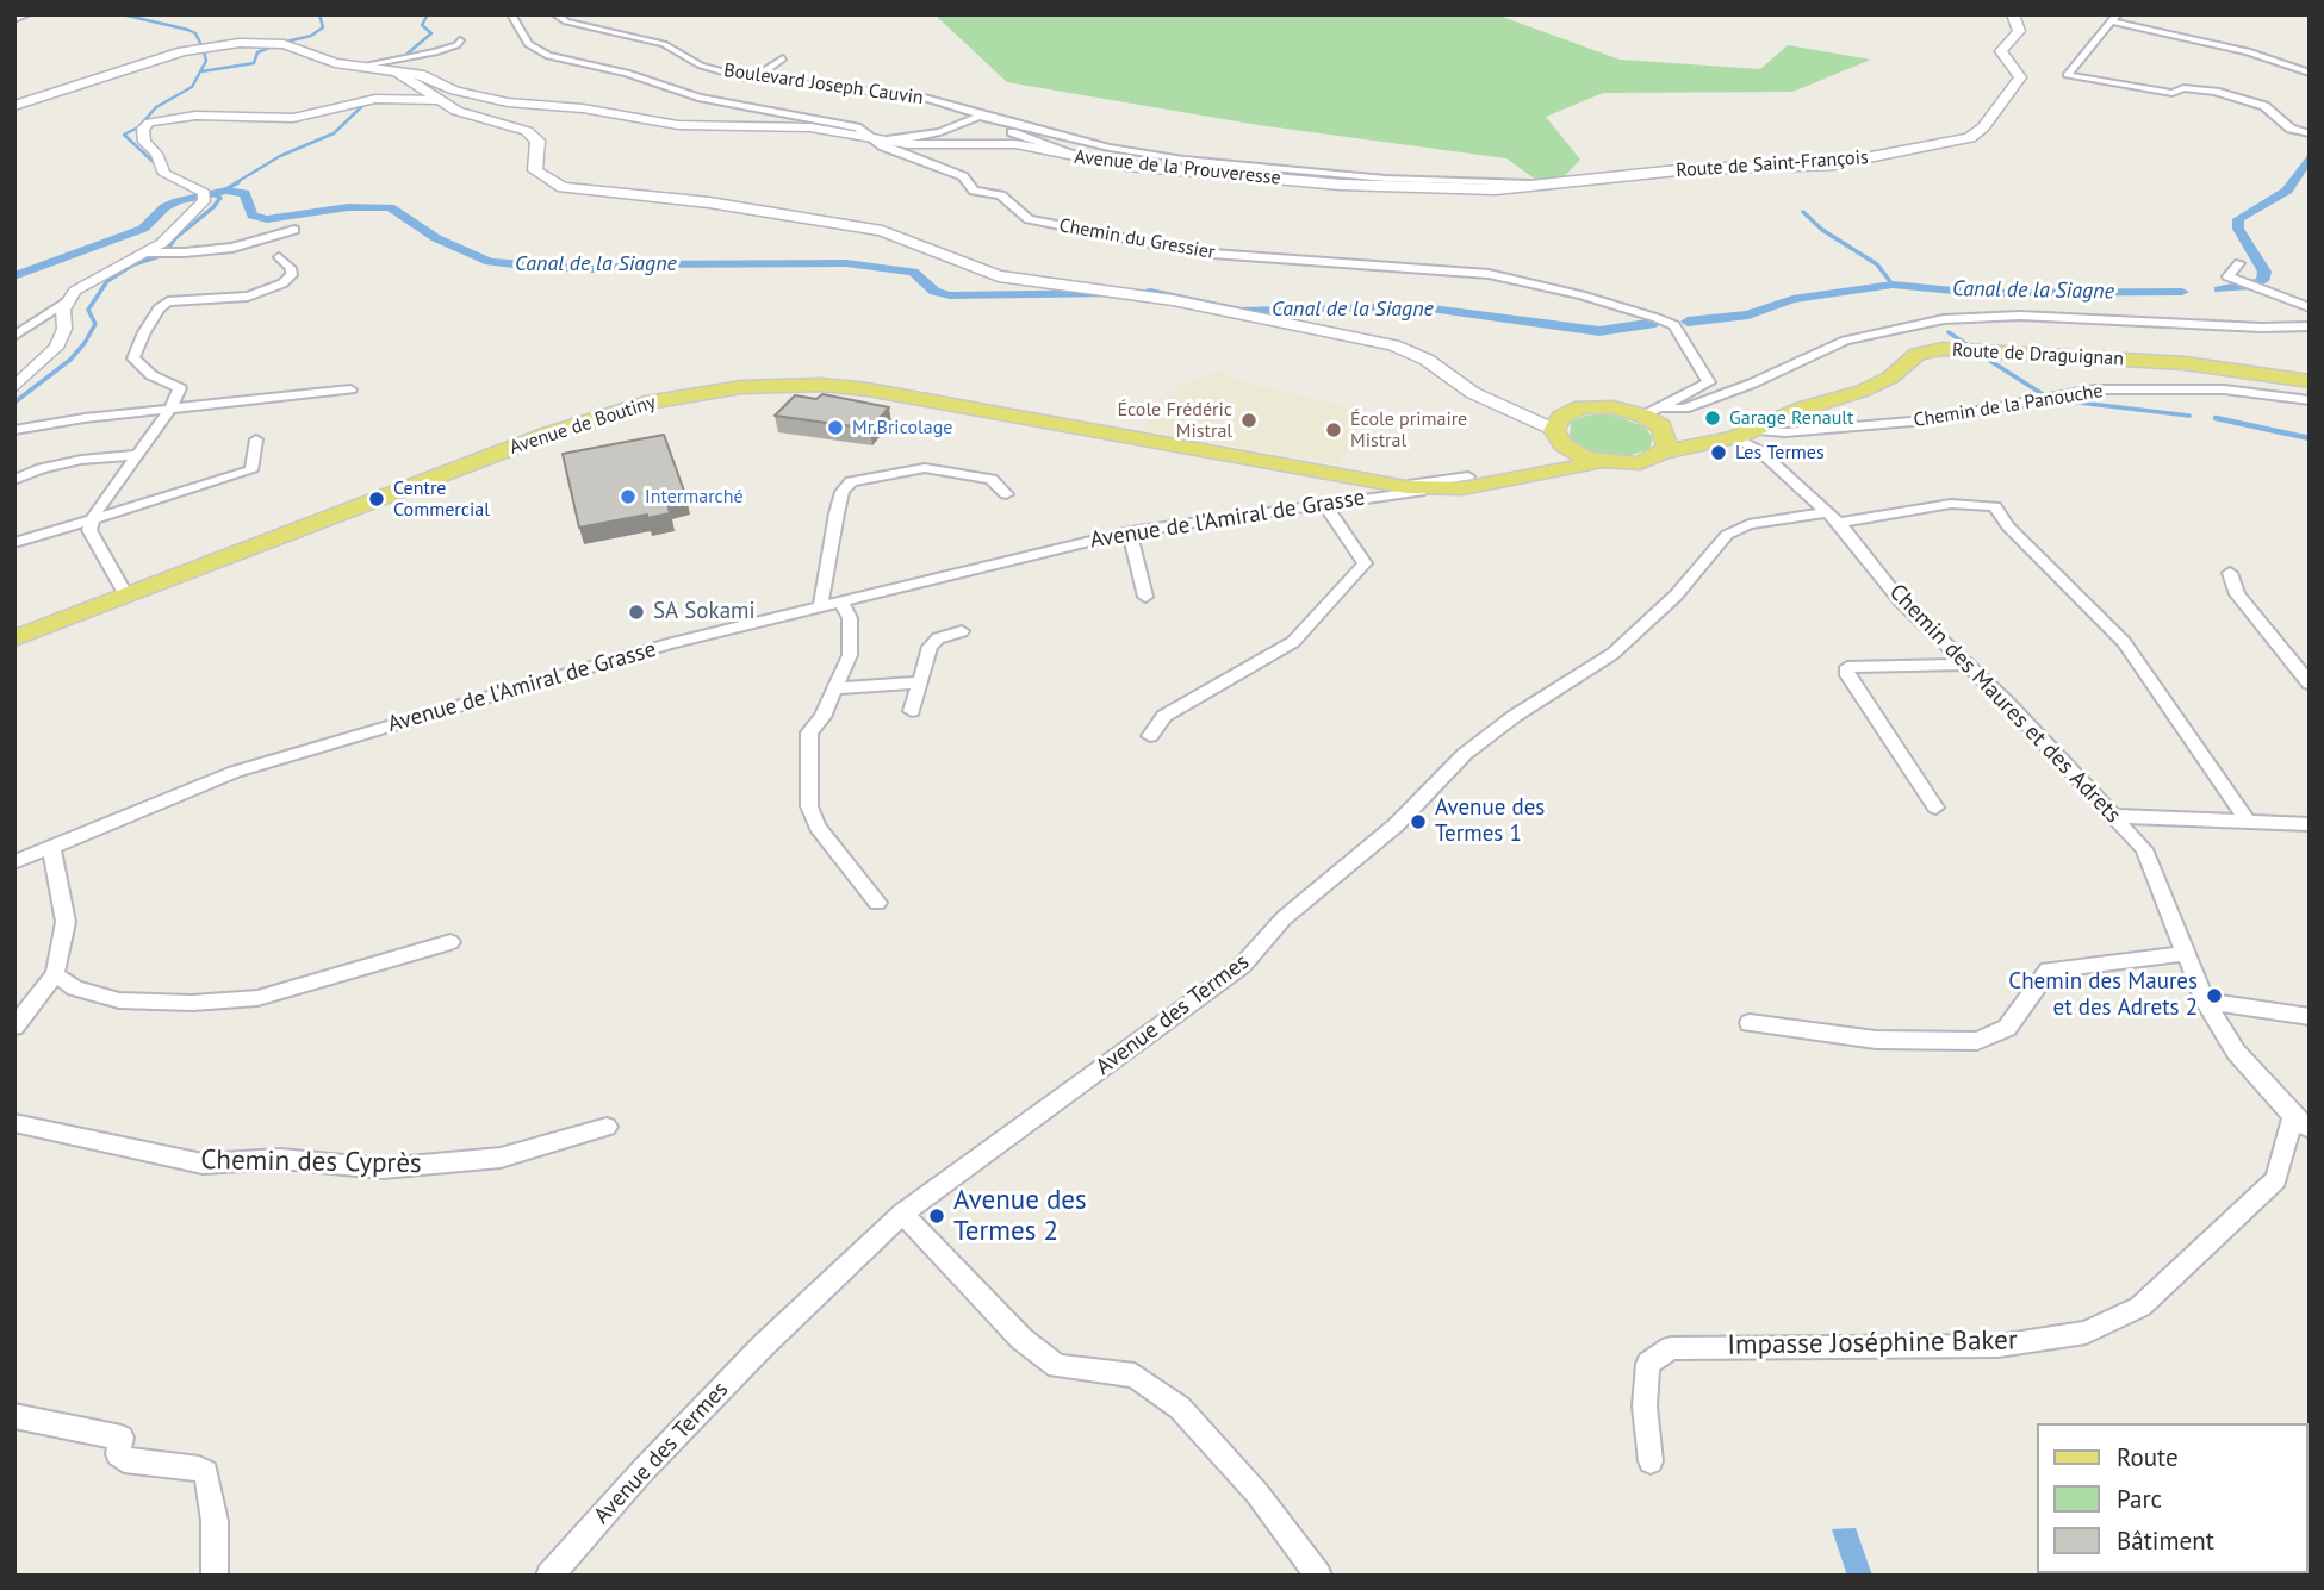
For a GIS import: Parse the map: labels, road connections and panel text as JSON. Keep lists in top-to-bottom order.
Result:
{
  "streets": {
    "main road": [
      "Route de Saint-François",
      "Avenue de la Prouveresse",
      "Route de Draguignan",
      "Avenue de Boutiny"
    ],
    "street": [
      "Boulevard Joseph Cauvin",
      "Chemin du Gressier",
      "Chemin de la Panouche",
      "Avenue de l'Amiral de Grasse",
      "Chemin des Maures et des Adrets",
      "Avenue des Termes",
      "Chemin des Cyprès",
      "Impasse Joséphine Baker"
    ]
  },
  "crossings": [
    ["Boulevard Joseph Cauvin", "Avenue de la Prouveresse"],
    ["Route de Saint-François", "Avenue de la Prouveresse"],
    ["Avenue de la Prouveresse", "Chemin du Gressier"],
    ["Chemin du Gressier", "Route de Draguignan"],
    ["Route de Draguignan", "Chemin de la Panouche"],
    ["Route de Draguignan", "Avenue de Boutiny"],
    ["Route de Draguignan", "Chemin des Maures et des Adrets"],
    ["Avenue de Boutiny", "Avenue de l'Amiral de Grasse"],
    ["Chemin des Maures et des Adrets", "Avenue des Termes"],
    ["Chemin des Maures et des Adrets", "Impasse Joséphine Baker"]
  ],
  "water": ["Canal de la Siagne"],
  "places": [
    "Garage Renault",
    "École Frédéric Mistral",
    "Mr.Bricolage",
    "École primaire Mistral",
    "Les Termes",
    "Intermarché",
    "Centre Commercial",
    "SA Sokami",
    "Avenue des Termes 1",
    "Chemin des Maures et des Adrets 2",
    "Avenue des Termes 2"
  ],
  "legend": ["Route", "Parc", "Bâtiment"]
}
